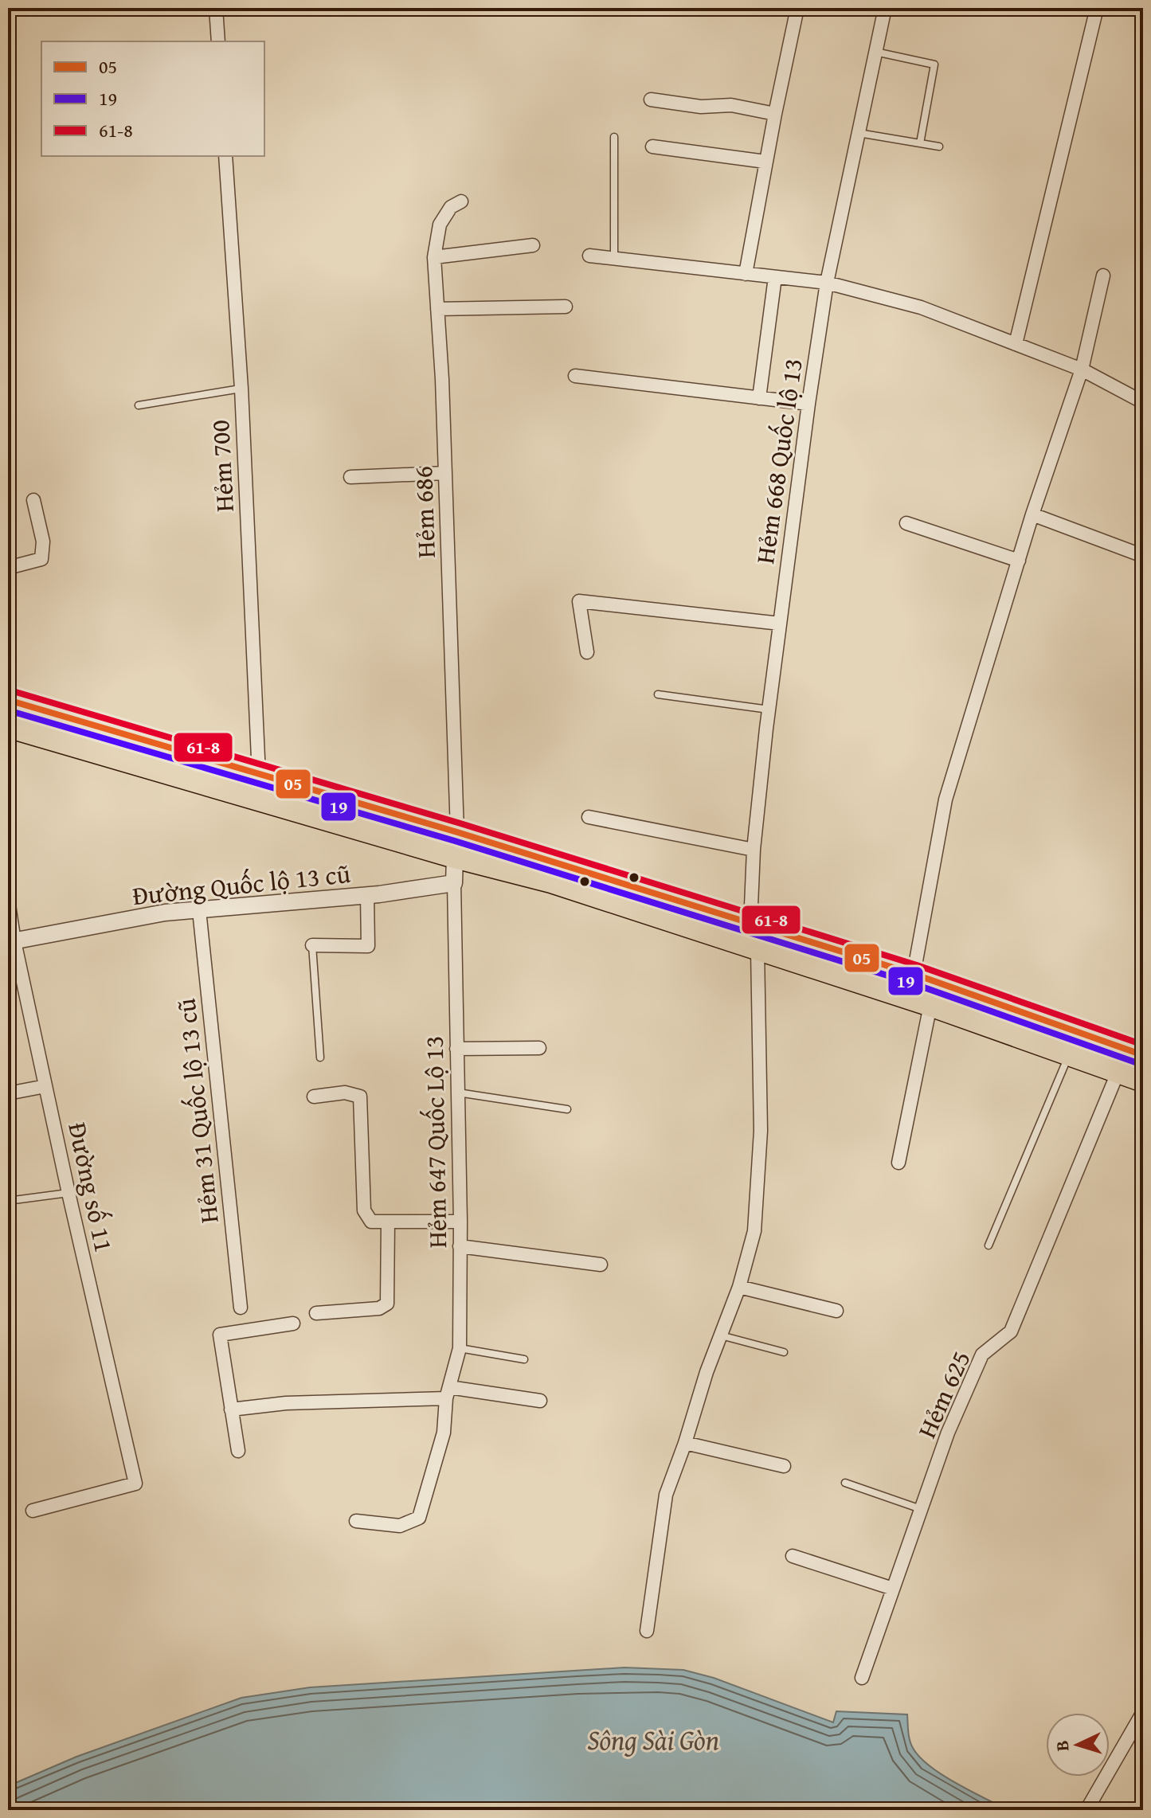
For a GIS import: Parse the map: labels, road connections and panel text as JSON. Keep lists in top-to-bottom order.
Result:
{
  "streets": {
    "street": [
      "Hẻm 668 Quốc lộ 13",
      "Hẻm 700",
      "Hẻm 686",
      "Đường Quốc lộ 13 cũ",
      "Hẻm 31 Quốc lộ 13 cũ",
      "Hẻm 647 Quốc Lộ 13",
      "Đường số 11",
      "Hẻm 625"
    ]
  },
  "crossings": [
    ["Đường Quốc lộ 13 cũ", "Hẻm 31 Quốc lộ 13 cũ"],
    ["Đường Quốc lộ 13 cũ", "Hẻm 647 Quốc Lộ 13"],
    ["Đường Quốc lộ 13 cũ", "Đường số 11"]
  ],
  "water": ["Sông Sài Gòn"],
  "lines": ["transit line 61-8", "transit line 05", "transit line 19"],
  "legend": ["05", "19", "61-8"],
  "north": "left"
}
